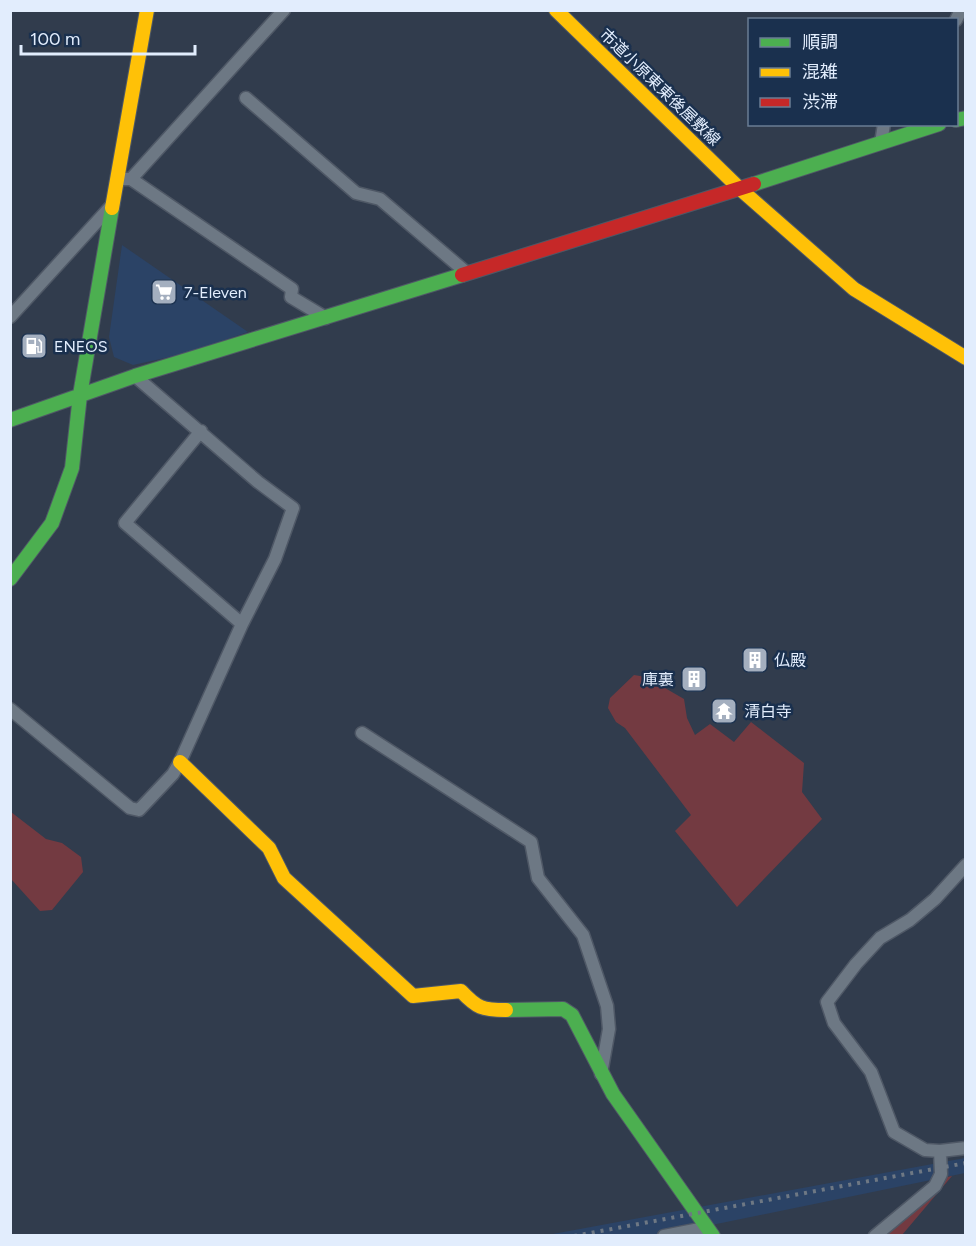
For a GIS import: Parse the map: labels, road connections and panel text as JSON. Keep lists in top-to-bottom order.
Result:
{
  "streets": {
    "street": ["市道小原東東後屋敷線"]
  },
  "places": {
    "supermarket": ["7-Eleven"],
    "fuel station": ["ENEOS"],
    "building": ["仏殿", "庫裏"],
    "temple": ["清白寺"]
  },
  "legend": ["順調", "混雑", "渋滞"],
  "scale_bar": "100 m"
}
